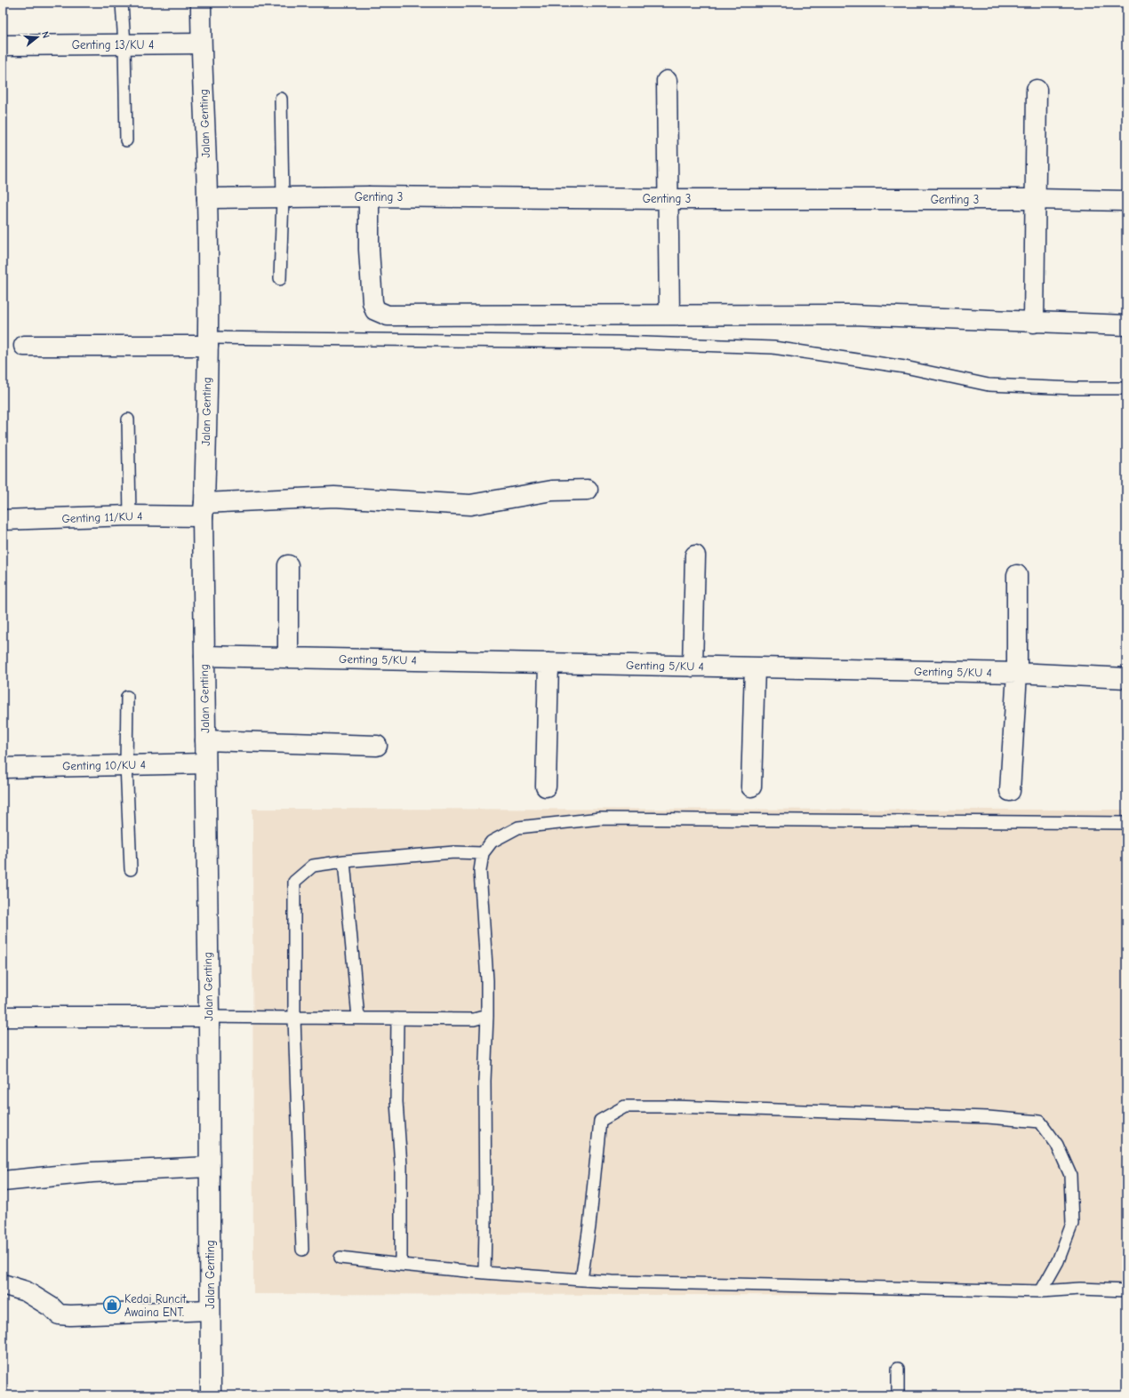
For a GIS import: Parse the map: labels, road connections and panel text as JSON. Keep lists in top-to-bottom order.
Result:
{
  "streets": {
    "street": [
      "Genting 13/KU 4",
      "Jalan Genting",
      "Genting 3",
      "Genting 11/KU 4",
      "Genting 5/KU 4",
      "Genting 10/KU 4"
    ]
  },
  "crossings": [
    ["Genting 13/KU 4", "Jalan Genting"],
    ["Jalan Genting", "Genting 3"],
    ["Jalan Genting", "Genting 11/KU 4"],
    ["Jalan Genting", "Genting 5/KU 4"],
    ["Jalan Genting", "Genting 10/KU 4"]
  ],
  "places": {
    "shop": ["Kedai Runcit Awaina ENT."]
  },
  "north": "right"
}
